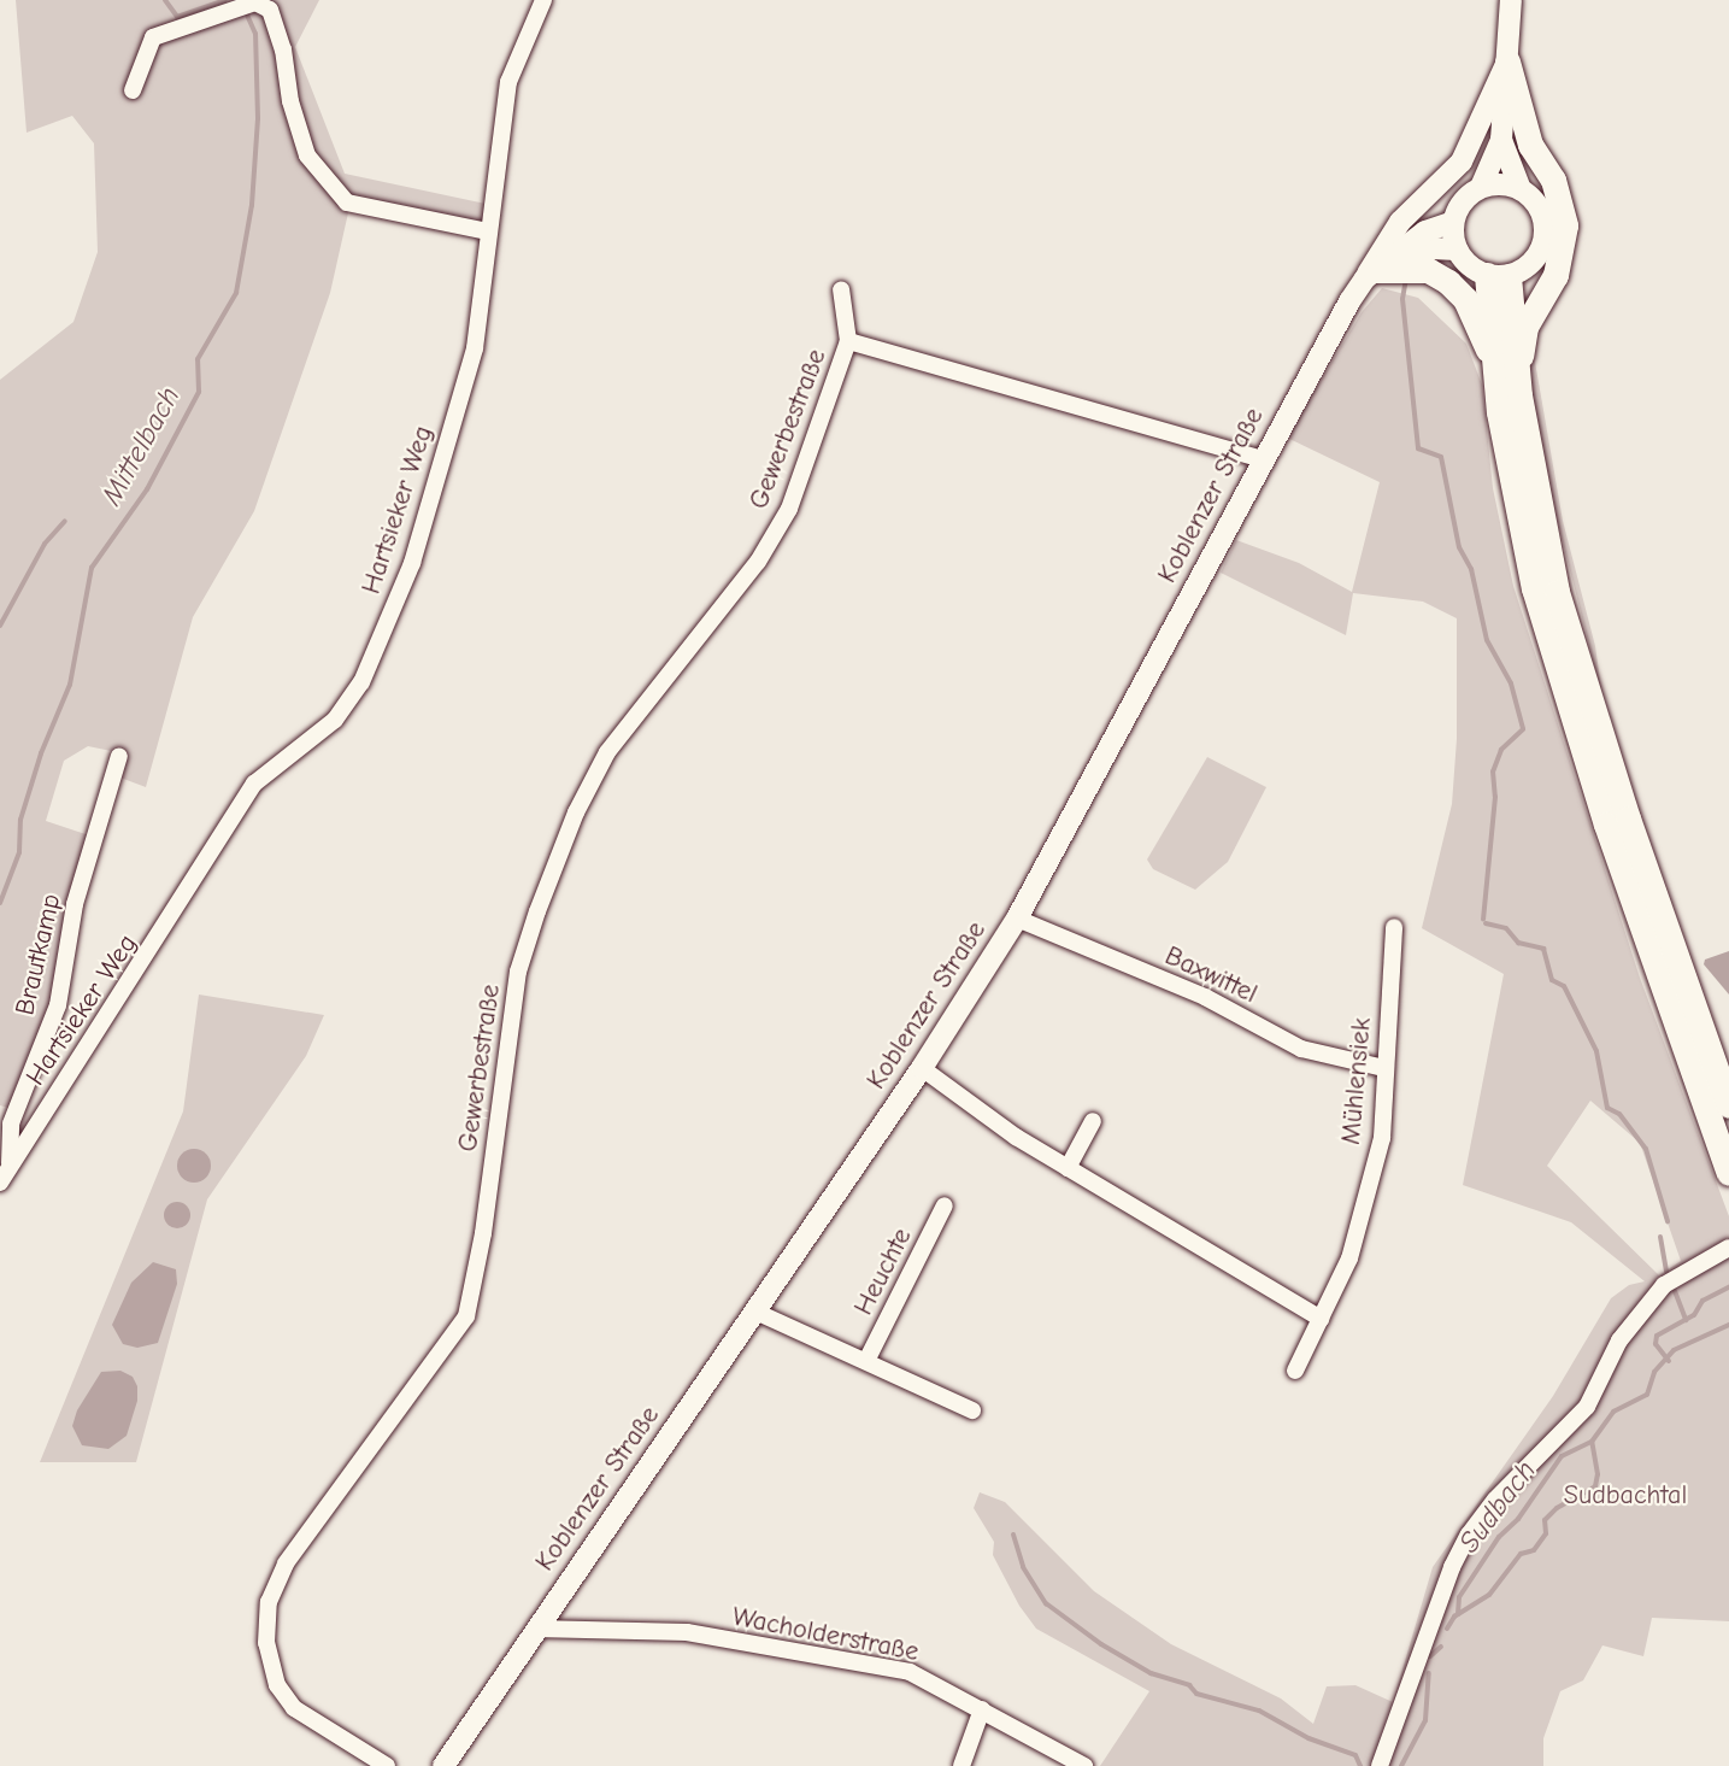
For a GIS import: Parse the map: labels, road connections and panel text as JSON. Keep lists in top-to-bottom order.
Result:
{
  "streets": {
    "main road": ["Koblenzer Straße"],
    "street": [
      "Gewerbestraße",
      "Hartsieker Weg",
      "Brautkamp",
      "Baxwittel",
      "Mühlensiek",
      "Heuchte",
      "Wacholderstraße"
    ]
  },
  "crossings": [
    ["Gewerbestraße", "Koblenzer Straße"],
    ["Koblenzer Straße", "Baxwittel"],
    ["Koblenzer Straße", "Wacholderstraße"],
    ["Hartsieker Weg", "Brautkamp"],
    ["Baxwittel", "Mühlensiek"]
  ],
  "water": ["Mittelbach", "Sudbach"],
  "parks": ["Sudbachtal"]
}
